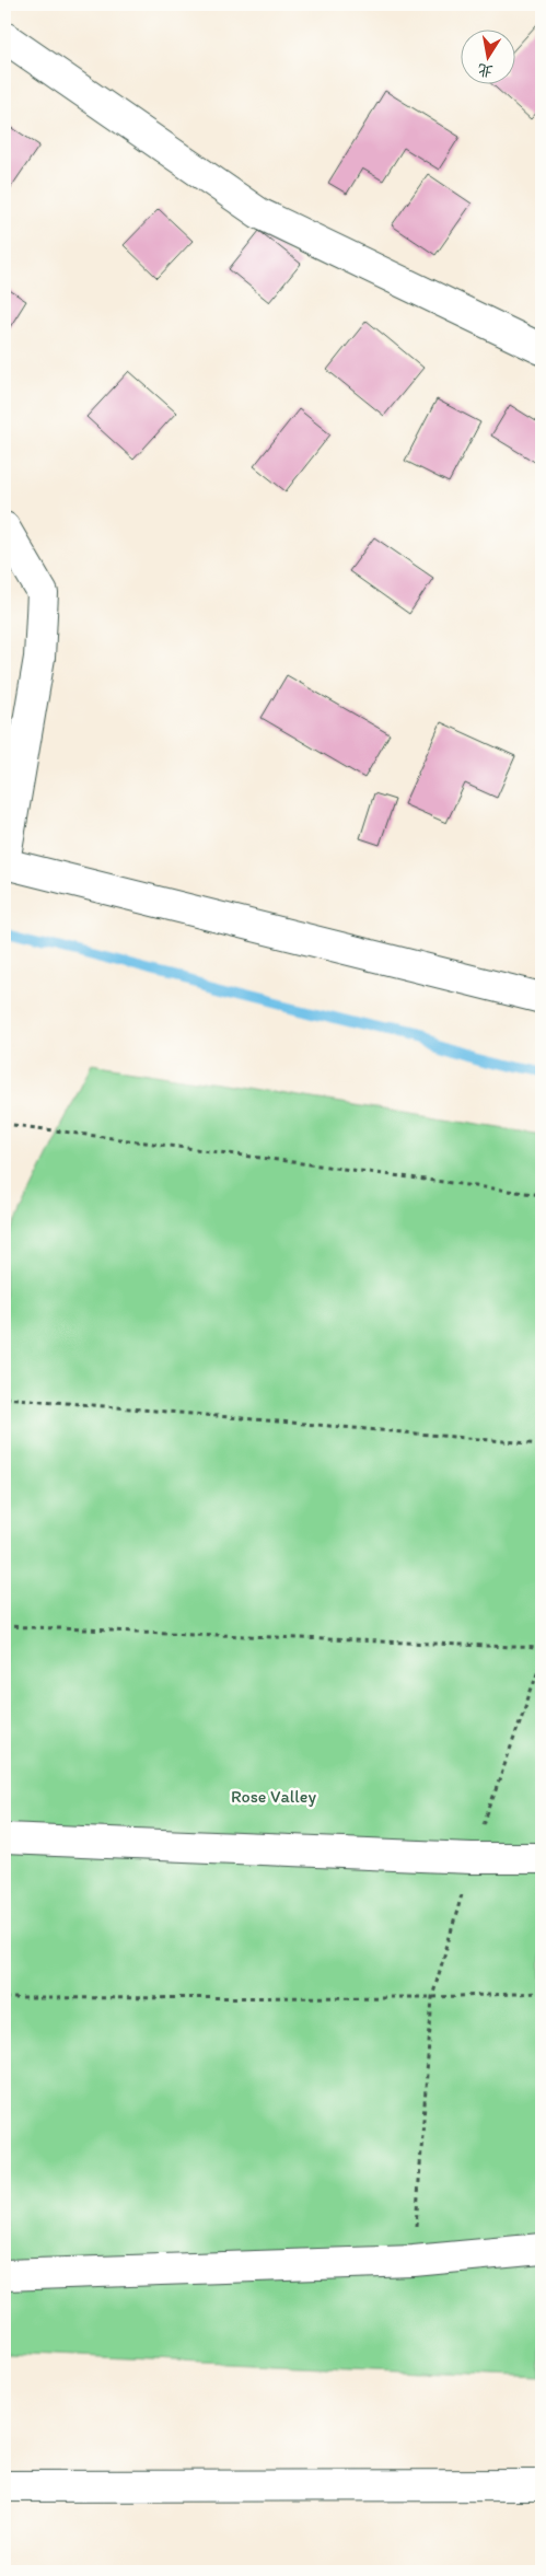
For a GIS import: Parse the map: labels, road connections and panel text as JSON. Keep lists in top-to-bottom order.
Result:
{
  "parks": ["Rose Valley"],
  "north": "bottom"
}
